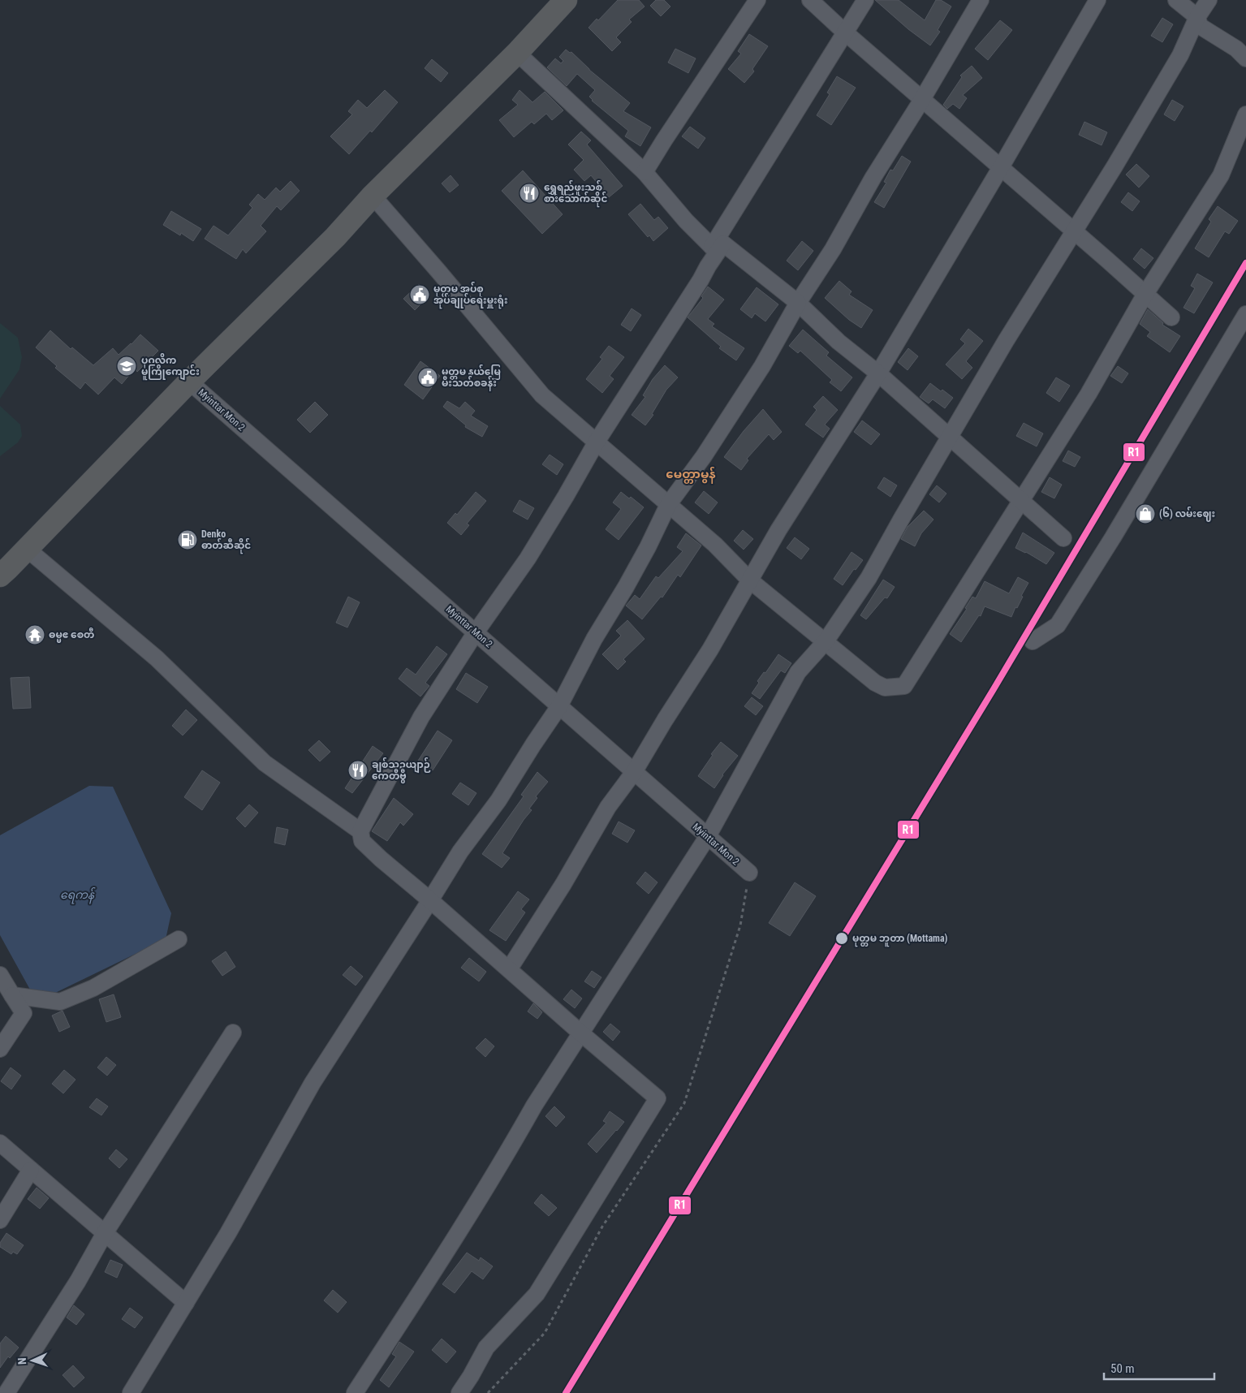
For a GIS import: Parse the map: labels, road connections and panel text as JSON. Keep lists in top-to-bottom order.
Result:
{
  "streets": {
    "street": ["Myinttar Mon 2"]
  },
  "districts": ["မေတ္တာမွန်"],
  "water": ["ရေကန်"],
  "places": {
    "restaurant": ["ရွှေရည်ဖူးသစ် စားသောက်ဆိုင်", "ချစ်သူဥယျာဉ် ကေတီဗွီ"],
    "public building": ["မုတ္တမ အုပ်စု အုပ်ချုပ်ရေးမှူးရုံး", "မုတ္တမ နယ်မြေ မီးသတ်စခန်း"],
    "school or university": ["ပုဂ္ဂလိက မူကြိုကျောင်း"],
    "shop": ["(၆) လမ်းဈေး"],
    "fuel station": ["Denko ဓာတ်ဆီဆိုင်"],
    "temple": ["ဓမ္မဧ စေတီ"],
    "other": ["မုတ္တမ ဘူတာ (Mottama)"]
  },
  "lines": ["transit line R1"],
  "scale_bar": "50 m",
  "north": "left"
}
